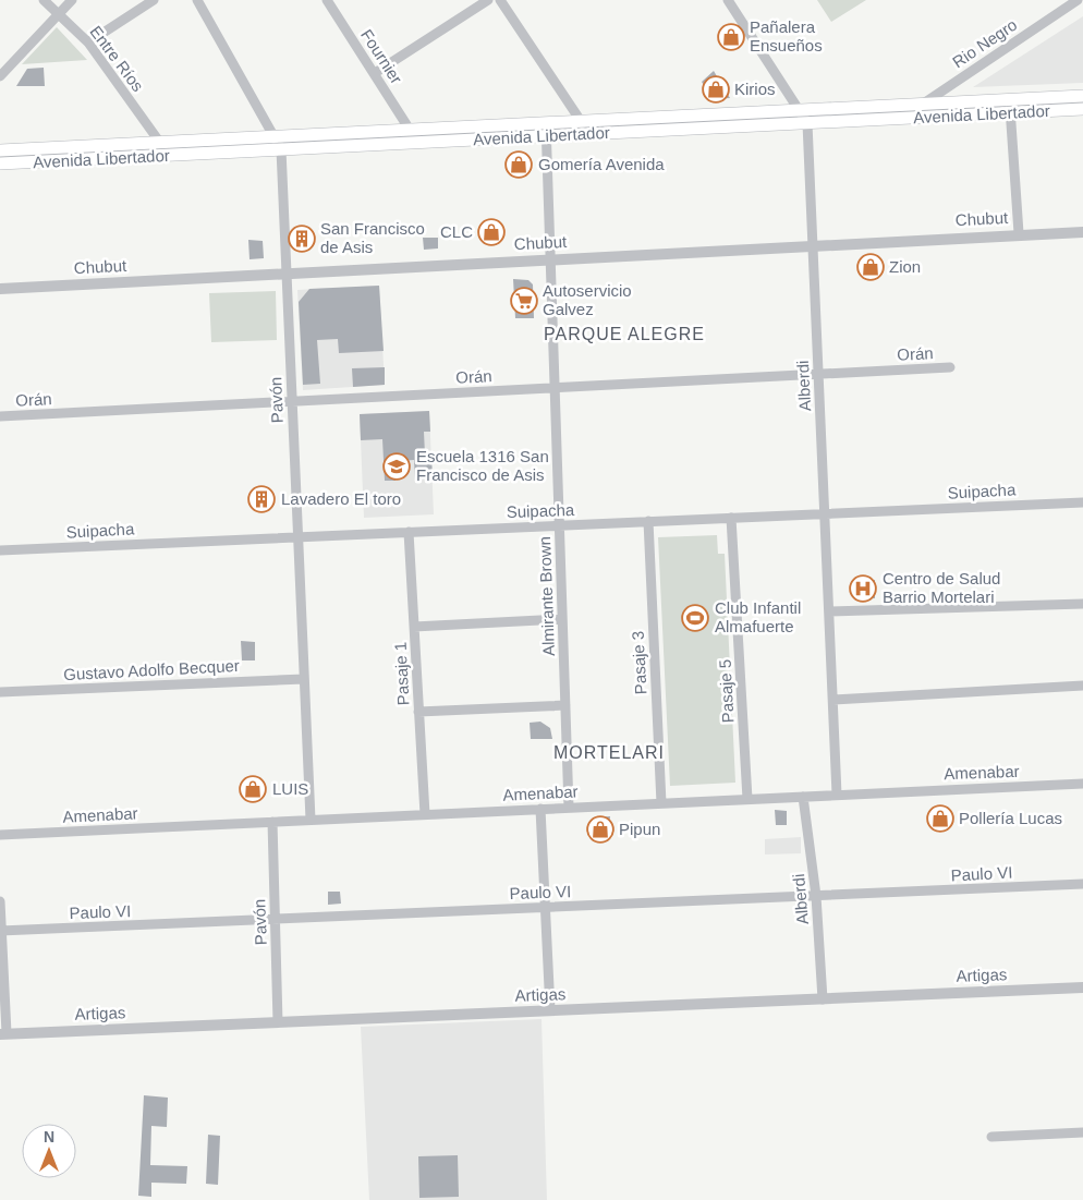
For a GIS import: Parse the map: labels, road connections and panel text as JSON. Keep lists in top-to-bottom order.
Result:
{
  "streets": {
    "main road": ["Avenida Libertador"],
    "street": [
      "Rio Negro",
      "Fournier",
      "Entre Ríos",
      "Chubut",
      "Orán",
      "Alberdi",
      "Pavón",
      "Suipacha",
      "Almirante Brown",
      "Pasaje 3",
      "Gustavo Adolfo Becquer",
      "Pasaje 1",
      "Pasaje 5",
      "Amenabar",
      "Paulo VI",
      "Artigas"
    ]
  },
  "crossings": [
    ["Rio Negro", "Avenida Libertador"],
    ["Fournier", "Avenida Libertador"],
    ["Entre Ríos", "Avenida Libertador"],
    ["Avenida Libertador", "Alberdi"],
    ["Avenida Libertador", "Pavón"],
    ["Avenida Libertador", "Almirante Brown"],
    ["Chubut", "Alberdi"],
    ["Chubut", "Pavón"],
    ["Chubut", "Almirante Brown"],
    ["Orán", "Alberdi"],
    ["Orán", "Pavón"],
    ["Orán", "Almirante Brown"],
    ["Alberdi", "Suipacha"],
    ["Alberdi", "Amenabar"],
    ["Alberdi", "Paulo VI"],
    ["Alberdi", "Artigas"],
    ["Pavón", "Suipacha"],
    ["Pavón", "Gustavo Adolfo Becquer"],
    ["Pavón", "Amenabar"],
    ["Pavón", "Paulo VI"],
    ["Pavón", "Artigas"],
    ["Suipacha", "Almirante Brown"],
    ["Suipacha", "Pasaje 3"],
    ["Suipacha", "Pasaje 1"],
    ["Suipacha", "Pasaje 5"],
    ["Almirante Brown", "Amenabar"],
    ["Pasaje 3", "Amenabar"],
    ["Pasaje 1", "Amenabar"],
    ["Pasaje 5", "Amenabar"]
  ],
  "districts": ["PARQUE ALEGRE", "MORTELARI"],
  "places": {
    "shop": [
      "Pañalera Ensueños",
      "Kirios",
      "Gomería Avenida",
      "CLC",
      "Zion",
      "LUIS",
      "Pollería Lucas",
      "Pipun"
    ],
    "building": ["San Francisco de Asis", "Lavadero El toro"],
    "supermarket": ["Autoservicio Galvez"],
    "school or university": ["Escuela 1316 San Francisco de Asis"],
    "hospital": ["Centro de Salud Barrio Mortelari"],
    "sports": ["Club Infantil Almafuerte"]
  },
  "north": "top"
}
